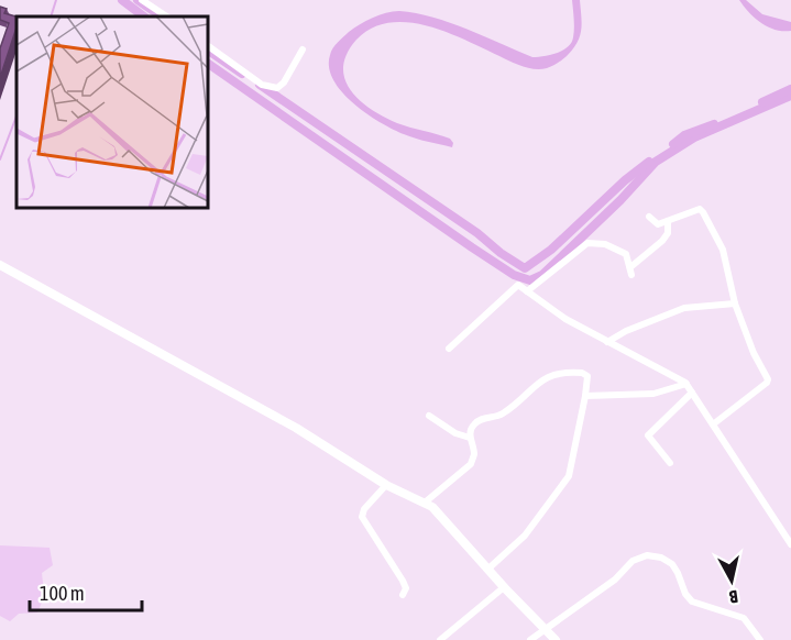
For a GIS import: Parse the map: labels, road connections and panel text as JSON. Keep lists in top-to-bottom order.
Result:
{
  "scale_bar": "100 m",
  "north": "bottom"
}
